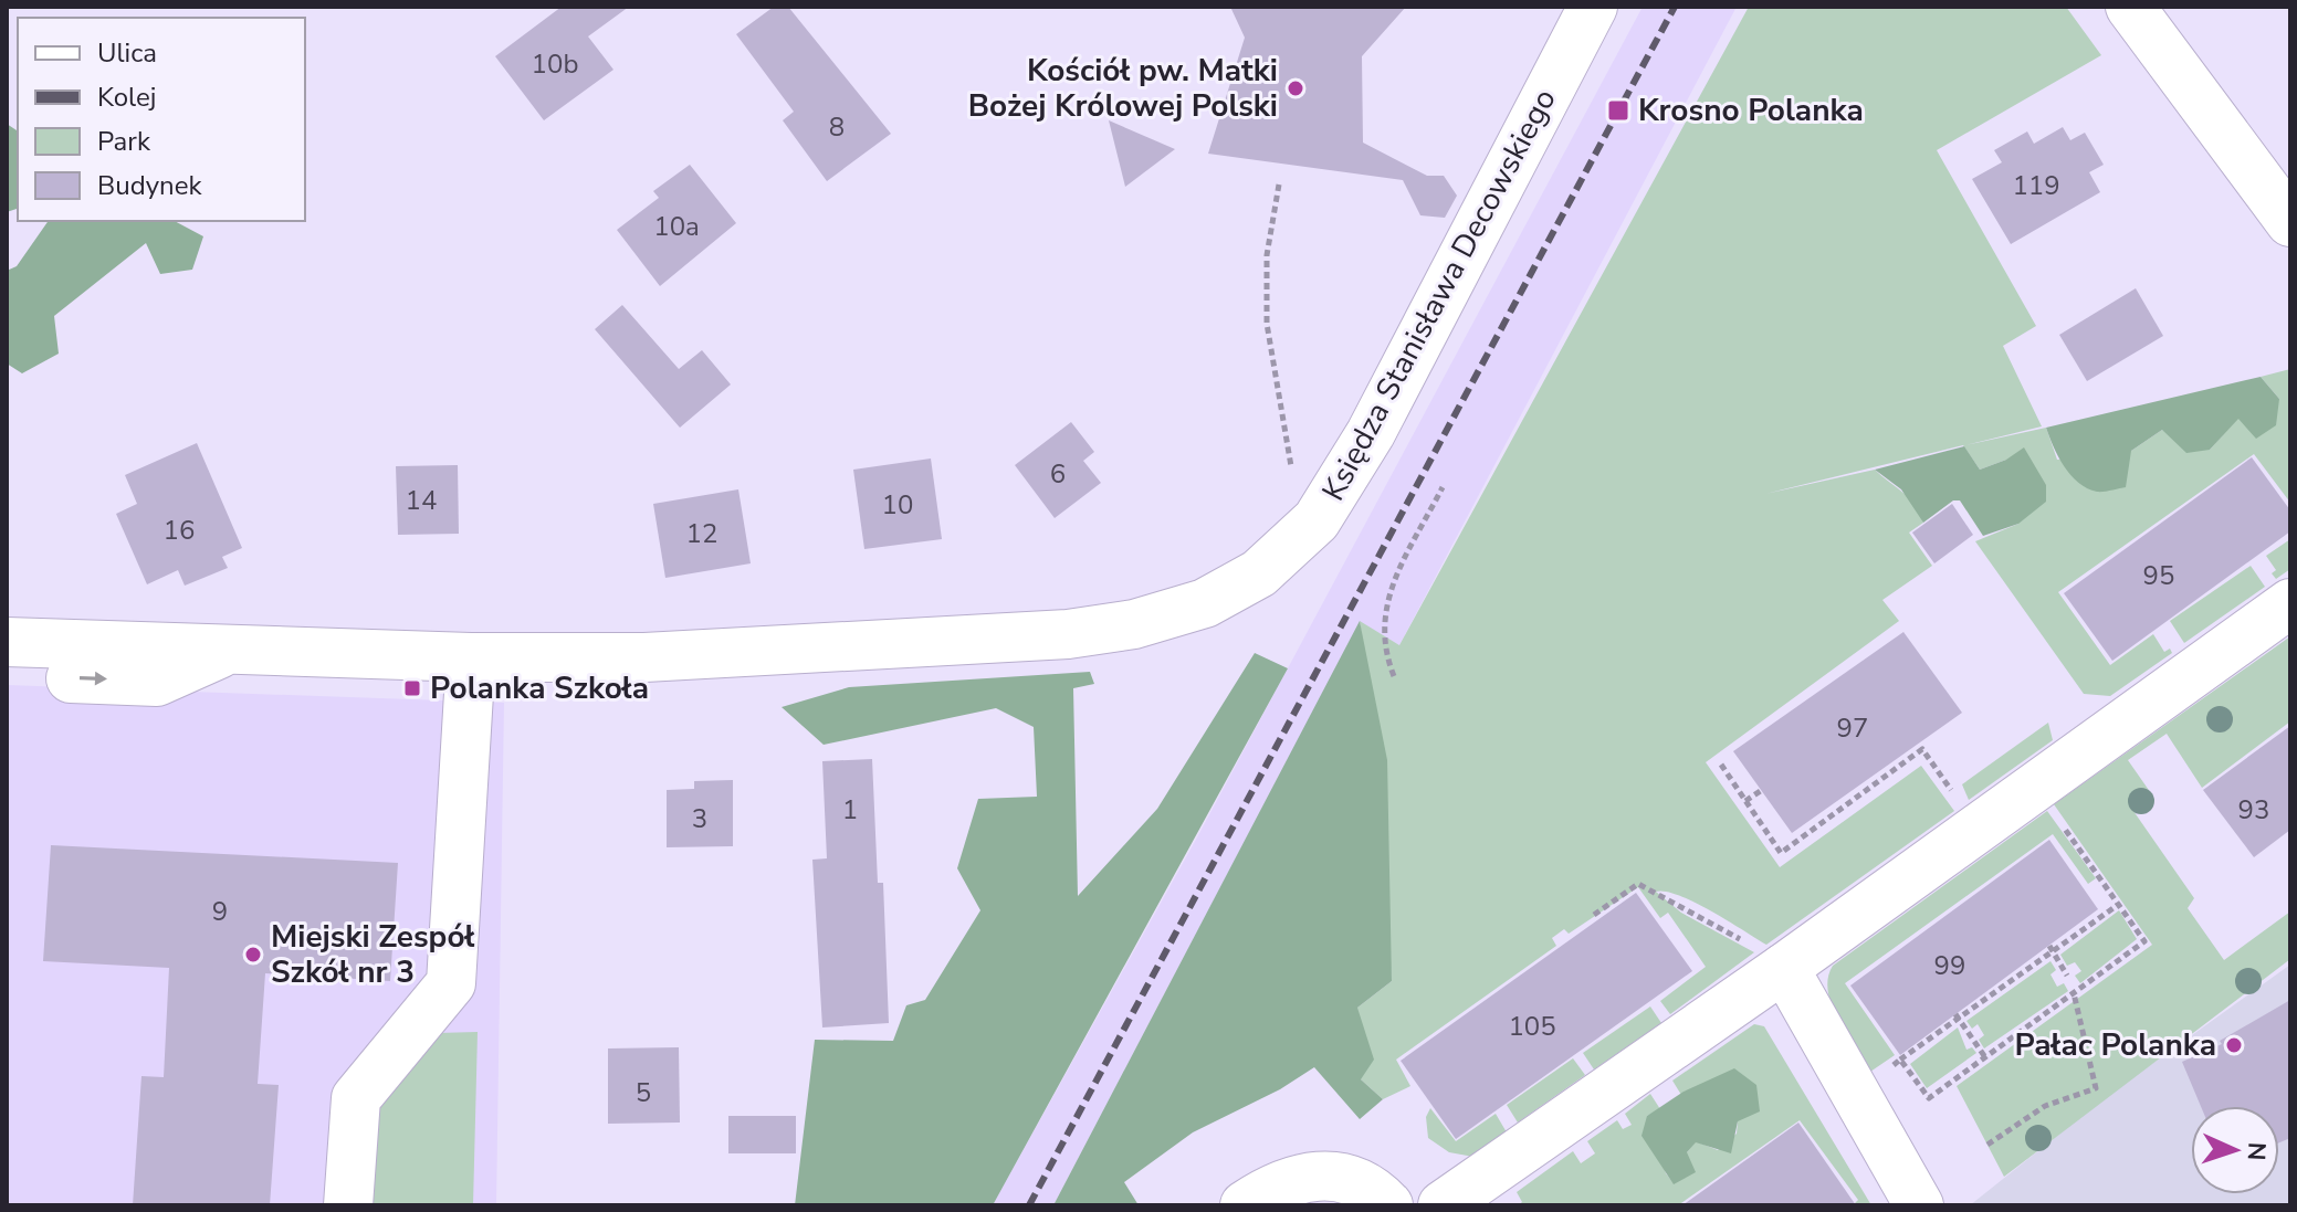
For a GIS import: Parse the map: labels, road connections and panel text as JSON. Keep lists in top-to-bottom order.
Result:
{
  "streets": {
    "street": ["Księdza Stanisława Decowskiego"]
  },
  "places": {
    "other": ["Kościół pw. Matki Bożej Królowej Polski", "Miejski Zespół Szkół nr 3", "Pałac Polanka"],
    "transit": ["Krosno Polanka", "Polanka Szkoła"]
  },
  "house_numbers": [
    "10b",
    "8",
    "119",
    "10a",
    "6",
    "14",
    "10",
    "16",
    "12",
    "95",
    "97",
    "1",
    "93",
    "3",
    "9",
    "99",
    "105",
    "5"
  ],
  "legend": [
    "Ulica",
    "Kolej",
    "Park",
    "Budynek"
  ],
  "north": "right"
}
